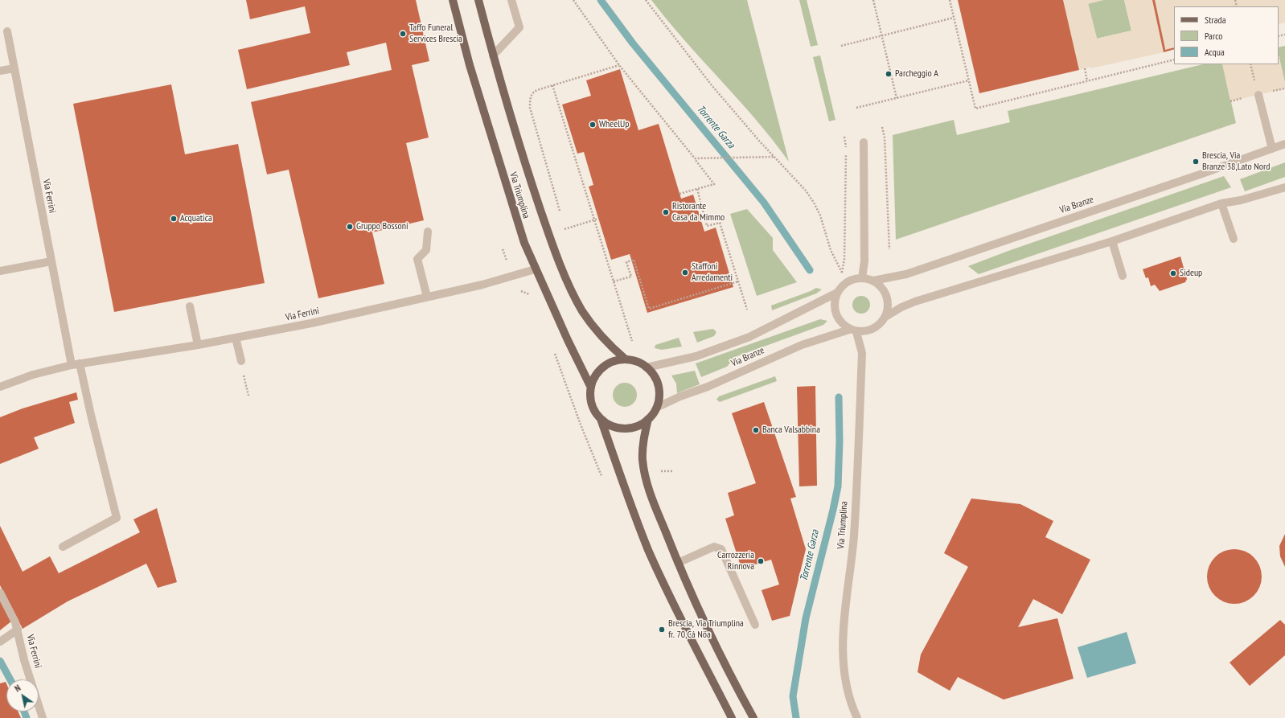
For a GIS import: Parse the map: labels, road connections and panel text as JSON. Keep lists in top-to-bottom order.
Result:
{
  "streets": {
    "main road": ["Via Triumplina"],
    "street": ["Via Ferrini", "Via Branze"]
  },
  "crossings": [
    ["Via Triumplina", "Via Ferrini"],
    ["Via Triumplina", "Via Branze"]
  ],
  "water": ["Torrente Garza"],
  "places": [
    "Taffo Funeral Services Brescia",
    "Parcheggio A",
    "WheelUp",
    "Brescia, Via Branze 38,Lato Nord",
    "Ristorante Casa da Mimmo",
    "Acquatica",
    "Gruppo Bossoni",
    "Staffoni Arredamenti",
    "Sideup",
    "Banca Valsabbina",
    "Carrozzeria Rinnova",
    "Brescia, Via Triumplina fr. 70,Cá Nöa"
  ],
  "legend": ["Strada", "Parco", "Acqua"],
  "north": "top left"
}
